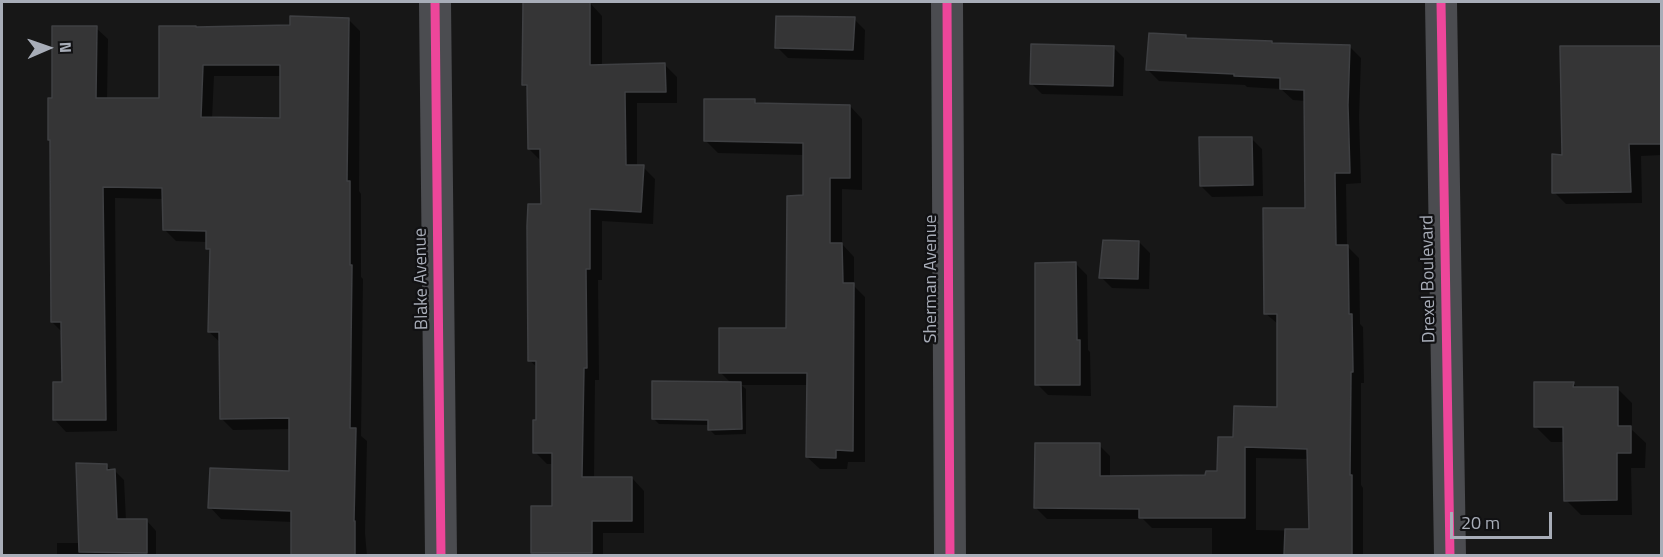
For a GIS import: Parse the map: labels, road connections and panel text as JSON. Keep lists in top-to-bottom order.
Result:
{
  "streets": {
    "street": ["Blake Avenue", "Sherman Avenue", "Drexel Boulevard"]
  },
  "scale_bar": "20 m",
  "north": "right"
}
